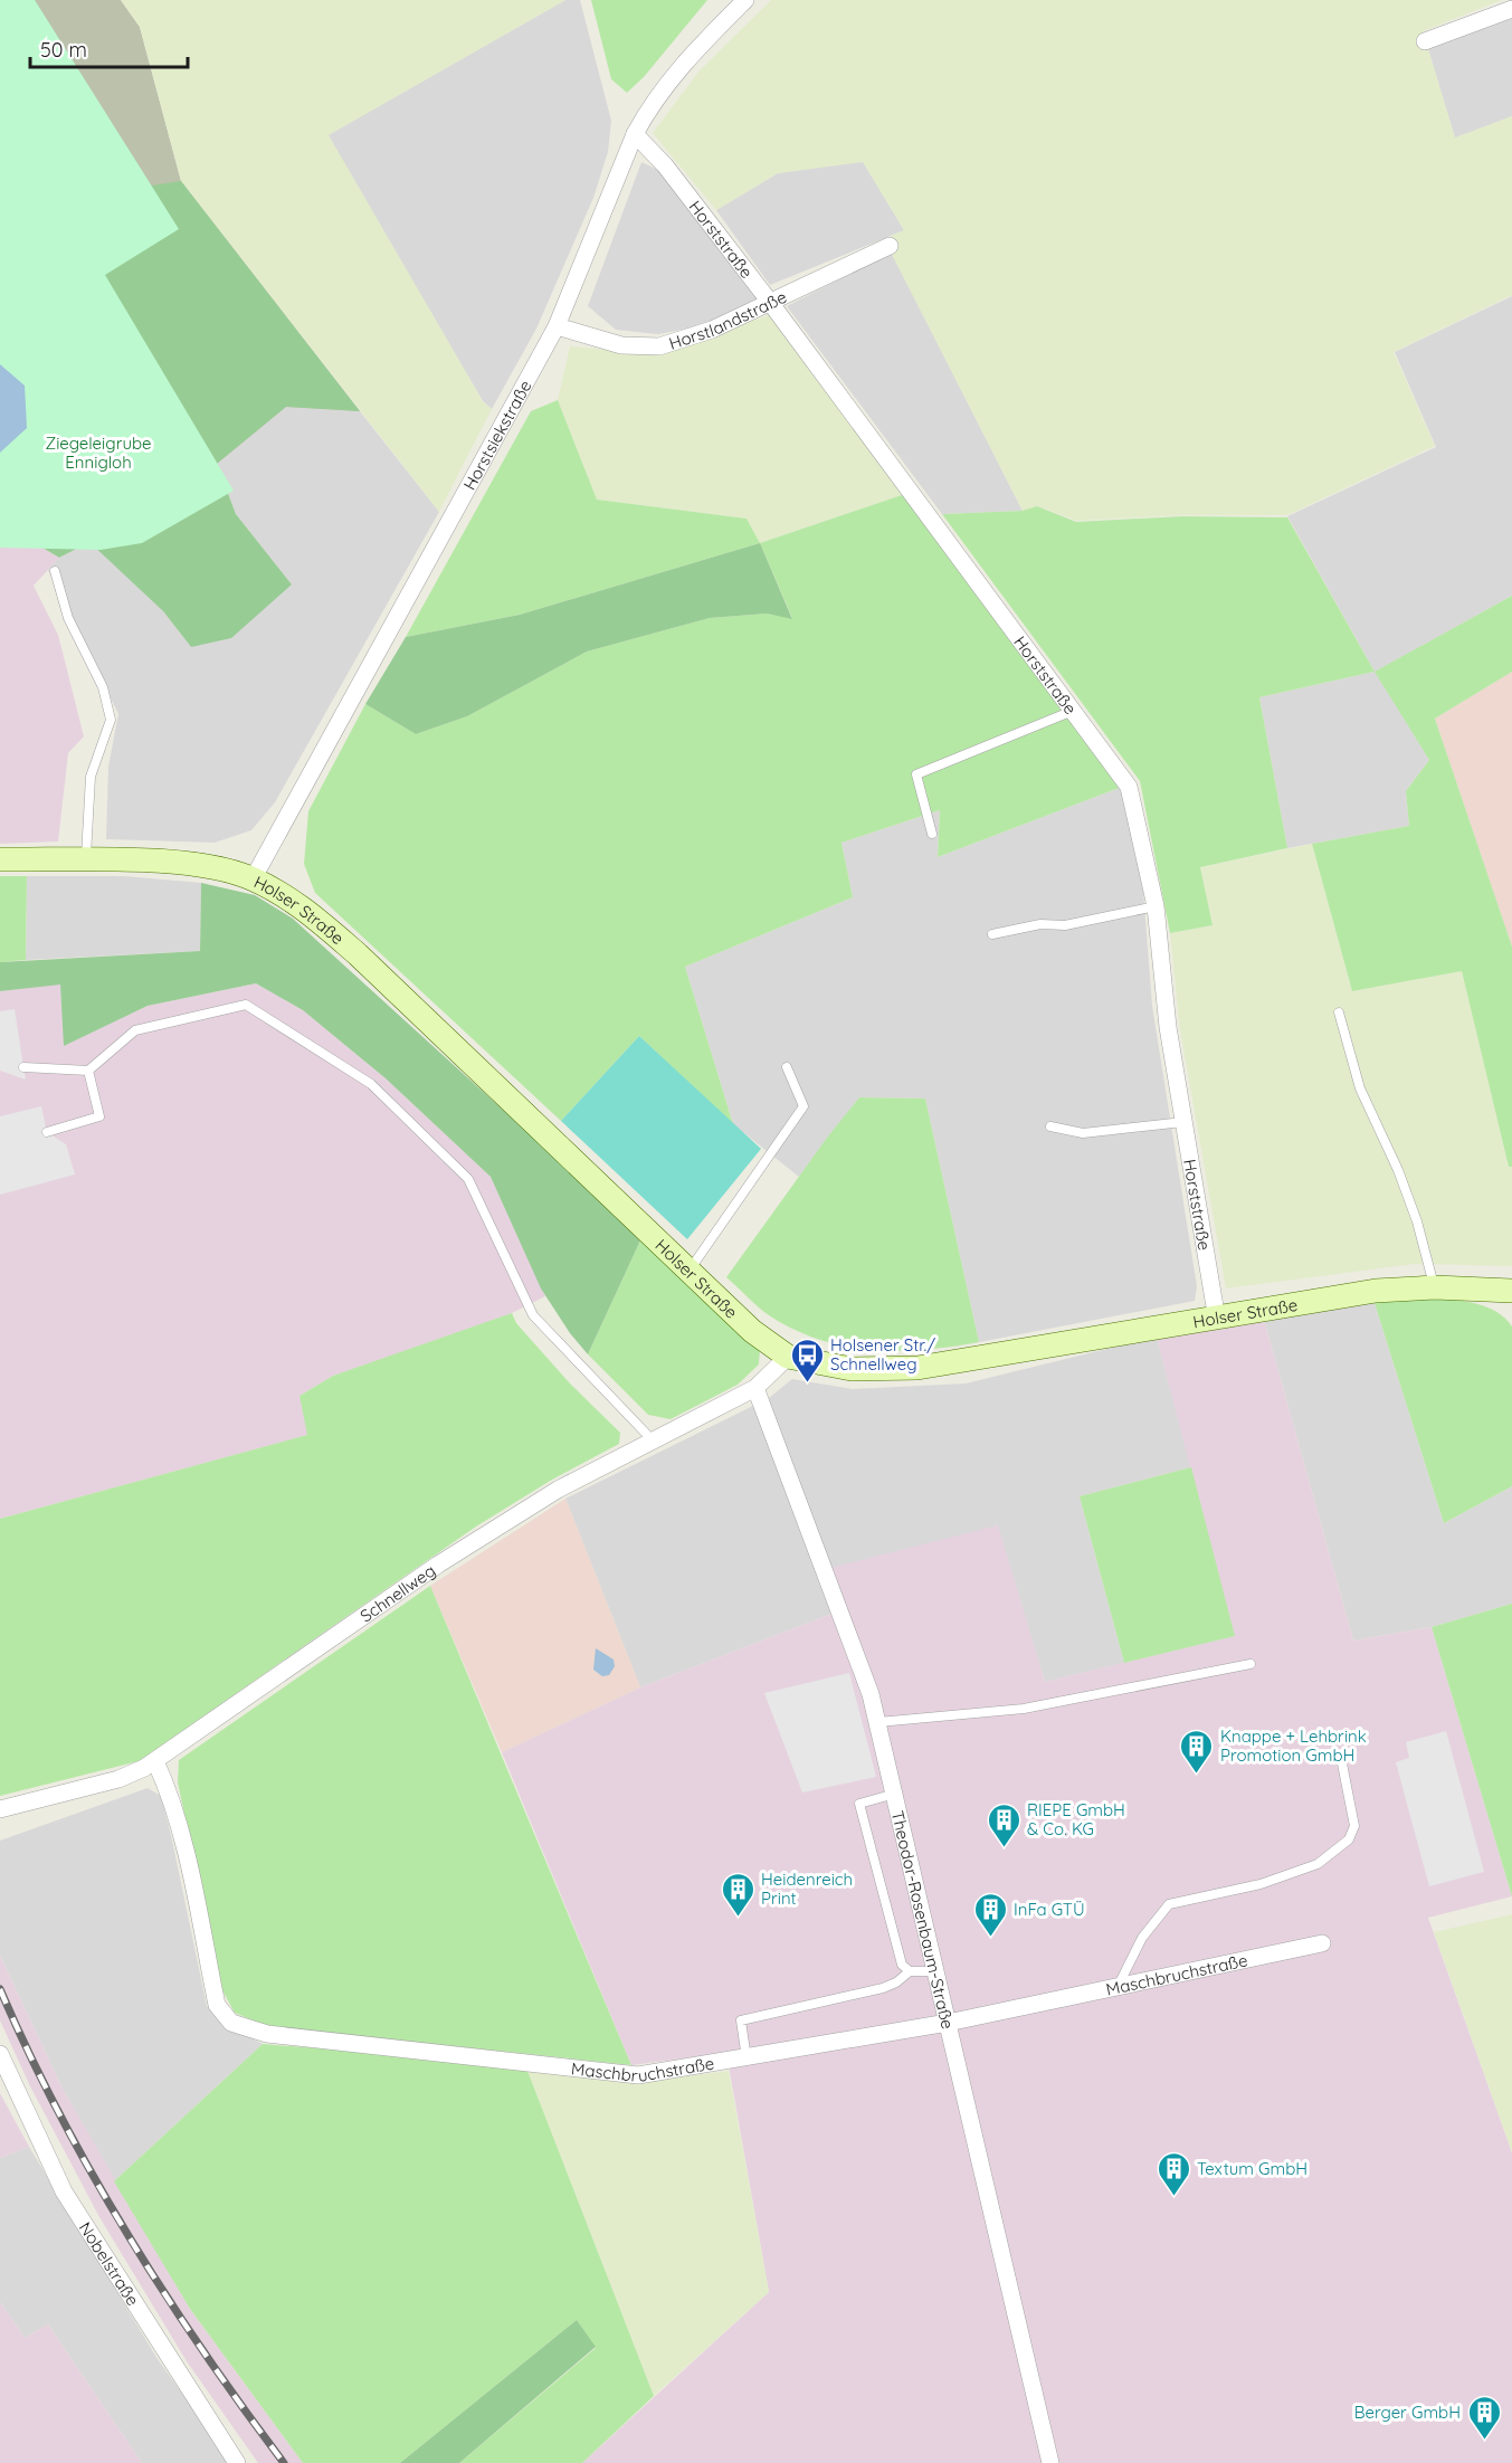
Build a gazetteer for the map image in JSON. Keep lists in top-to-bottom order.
{
  "streets": {
    "main road": ["Holser Straße"],
    "street": [
      "Horststraße",
      "Horstlandstraße",
      "Horstsiekstraße",
      "Schnellweg",
      "Theodor-Rosenbaum-Straße",
      "Maschbruchstraße",
      "Nobelstraße"
    ]
  },
  "crossings": [
    ["Horststraße", "Horstlandstraße"],
    ["Horststraße", "Horstsiekstraße"],
    ["Horststraße", "Holser Straße"],
    ["Horstlandstraße", "Horstsiekstraße"],
    ["Horstsiekstraße", "Holser Straße"],
    ["Holser Straße", "Schnellweg"],
    ["Schnellweg", "Theodor-Rosenbaum-Straße"],
    ["Schnellweg", "Maschbruchstraße"],
    ["Theodor-Rosenbaum-Straße", "Maschbruchstraße"]
  ],
  "parks": ["Ziegeleigrube Ennigloh"],
  "places": {
    "bus stop": ["Holsener Str./ Schnellweg"],
    "building": [
      "Knappe + Lehbrink Promotion GmbH",
      "RIEPE GmbH & Co. KG",
      "Heidenreich Print",
      "InFa GTÜ",
      "Textum GmbH",
      "Berger GmbH"
    ]
  },
  "scale_bar": "50 m"
}
